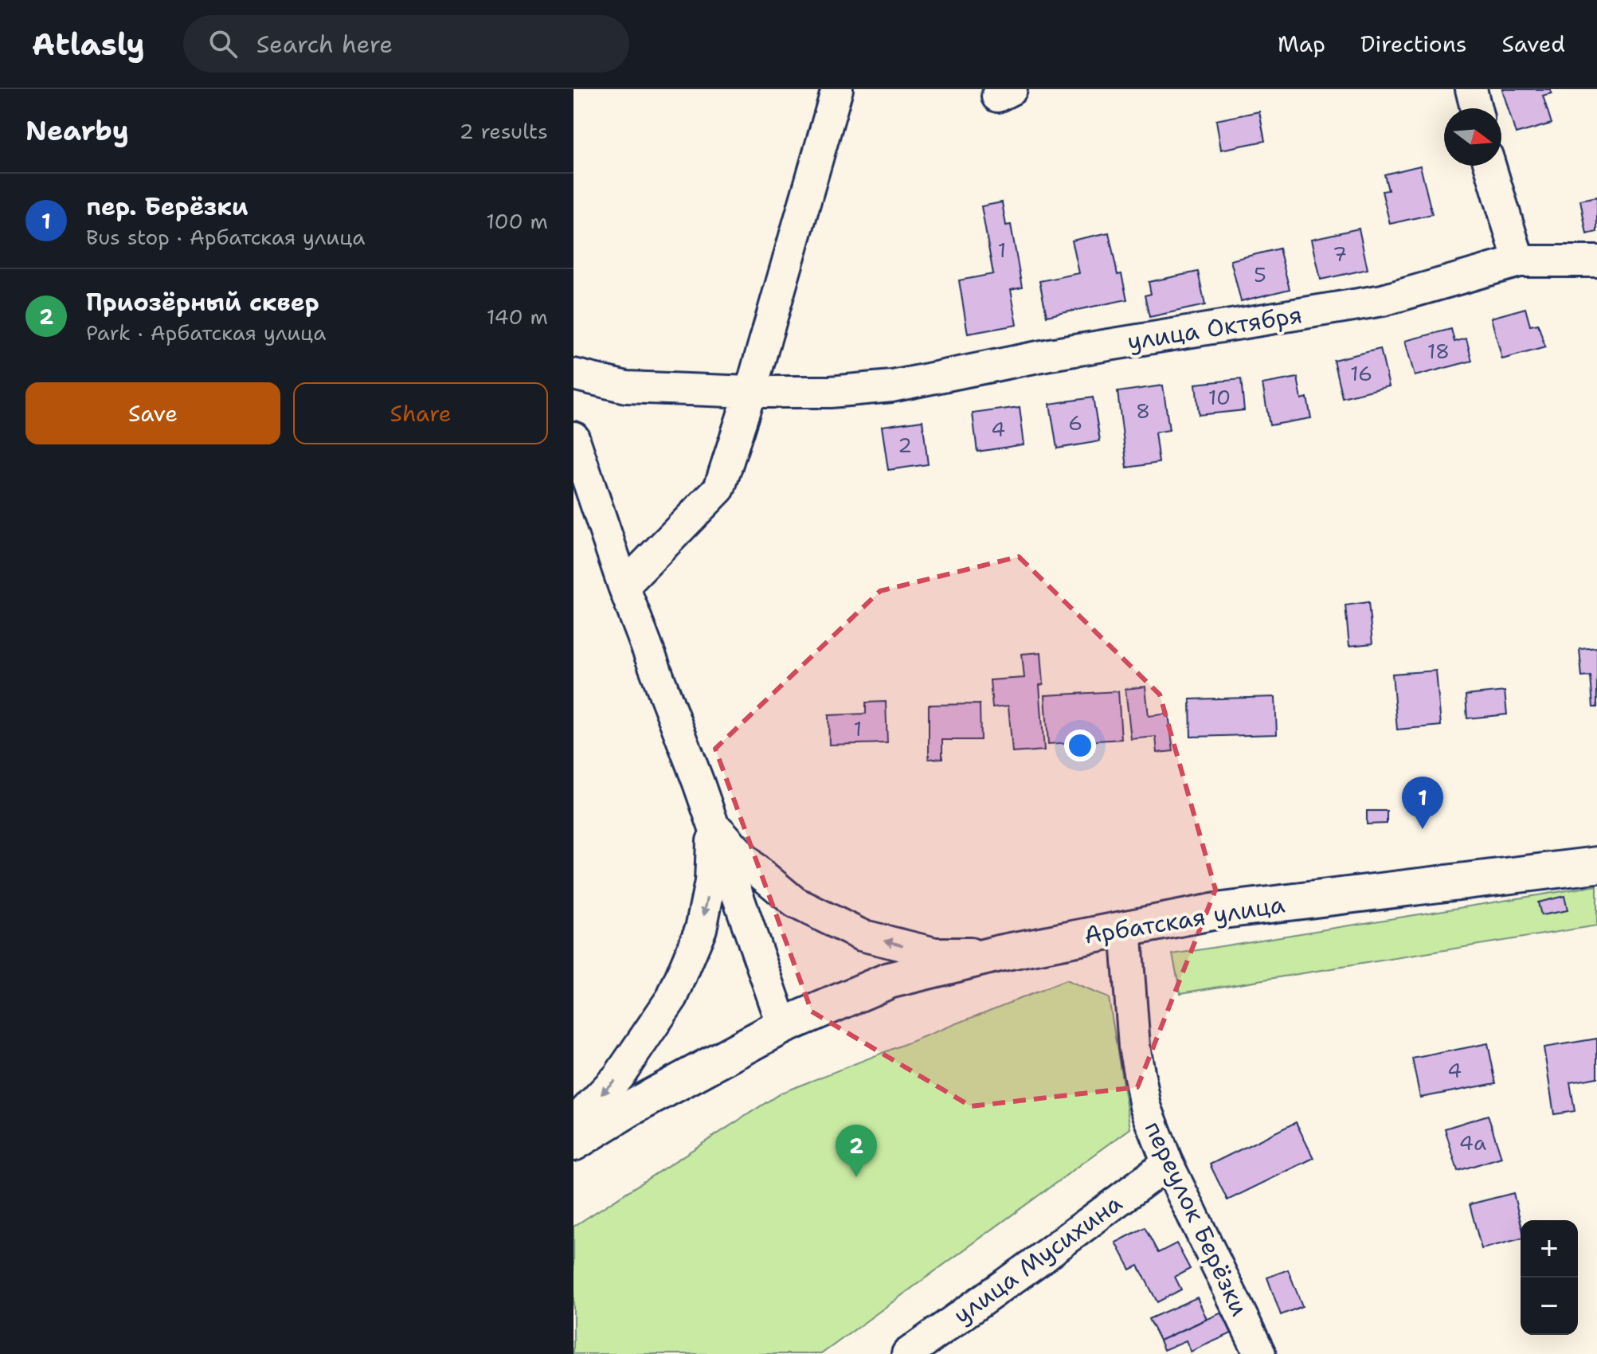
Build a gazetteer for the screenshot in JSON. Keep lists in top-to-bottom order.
{
  "streets": {
    "main road": ["Арбатская улица"],
    "street": ["улица Октября", "переулок Берёзки", "улица Мусихина"]
  },
  "crossings": [
    ["Арбатская улица", "переулок Берёзки"],
    ["переулок Берёзки", "улица Мусихина"]
  ],
  "house_numbers": [
    "1",
    "7",
    "5",
    "18",
    "16",
    "10",
    "8",
    "6",
    "4",
    "2",
    "1",
    "4",
    "4а"
  ],
  "north": "right",
  "page": {
    "header": "Atlasly",
    "search": "Search here",
    "nav": ["Map", "Directions", "Saved"],
    "heading": ["Nearby", "2 results"],
    "list": [
      {
        "mark": "1",
        "name": "пер. Берёзки",
        "note": "Bus stop · Арбатская улица",
        "value": "100 m"
      },
      {
        "mark": "2",
        "name": "Приозёрный сквер",
        "note": "Park · Арбатская улица",
        "value": "140 m"
      }
    ],
    "buttons": ["Save", "Share"],
    "pins": ["1", "2"],
    "map_buttons": ["+", "−"]
  }
}
